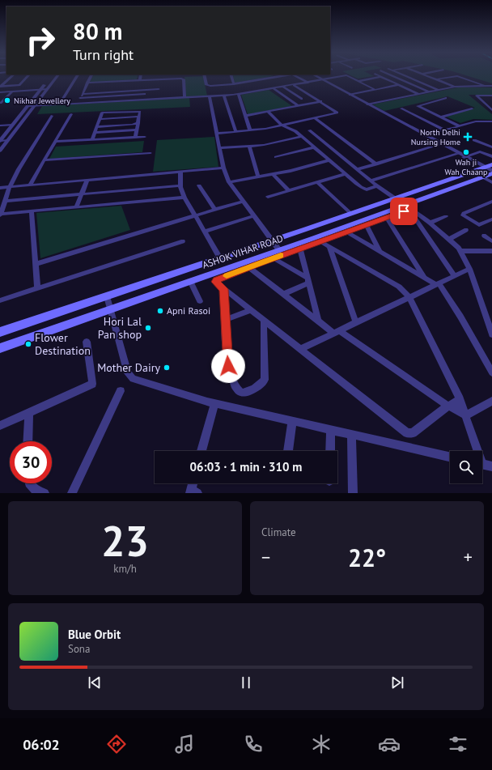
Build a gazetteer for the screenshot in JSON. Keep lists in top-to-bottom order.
{
  "streets": {
    "main road": ["ASHOK VIHAR ROAD"]
  },
  "places": {
    "other": [
      "Nikhar Jewellery",
      "Wah ji Wah Chaanp",
      "Apni Rasoi",
      "Hori Lal Pan shop",
      "Flower Destination",
      "Mother Dairy"
    ],
    "health": ["North Delhi Nursing Home"]
  },
  "page": {
    "turn": ["80 m", "Turn right"],
    "limit": "30",
    "trip": "06:03 · 1 min · 310 m",
    "tile": [
      ["23", "km/h"],
      "Climate"
    ],
    "heat": ["−", "22°", "+"],
    "song": ["Blue Orbit", "Sona"],
    "tabs": "06:02"
  }
}
